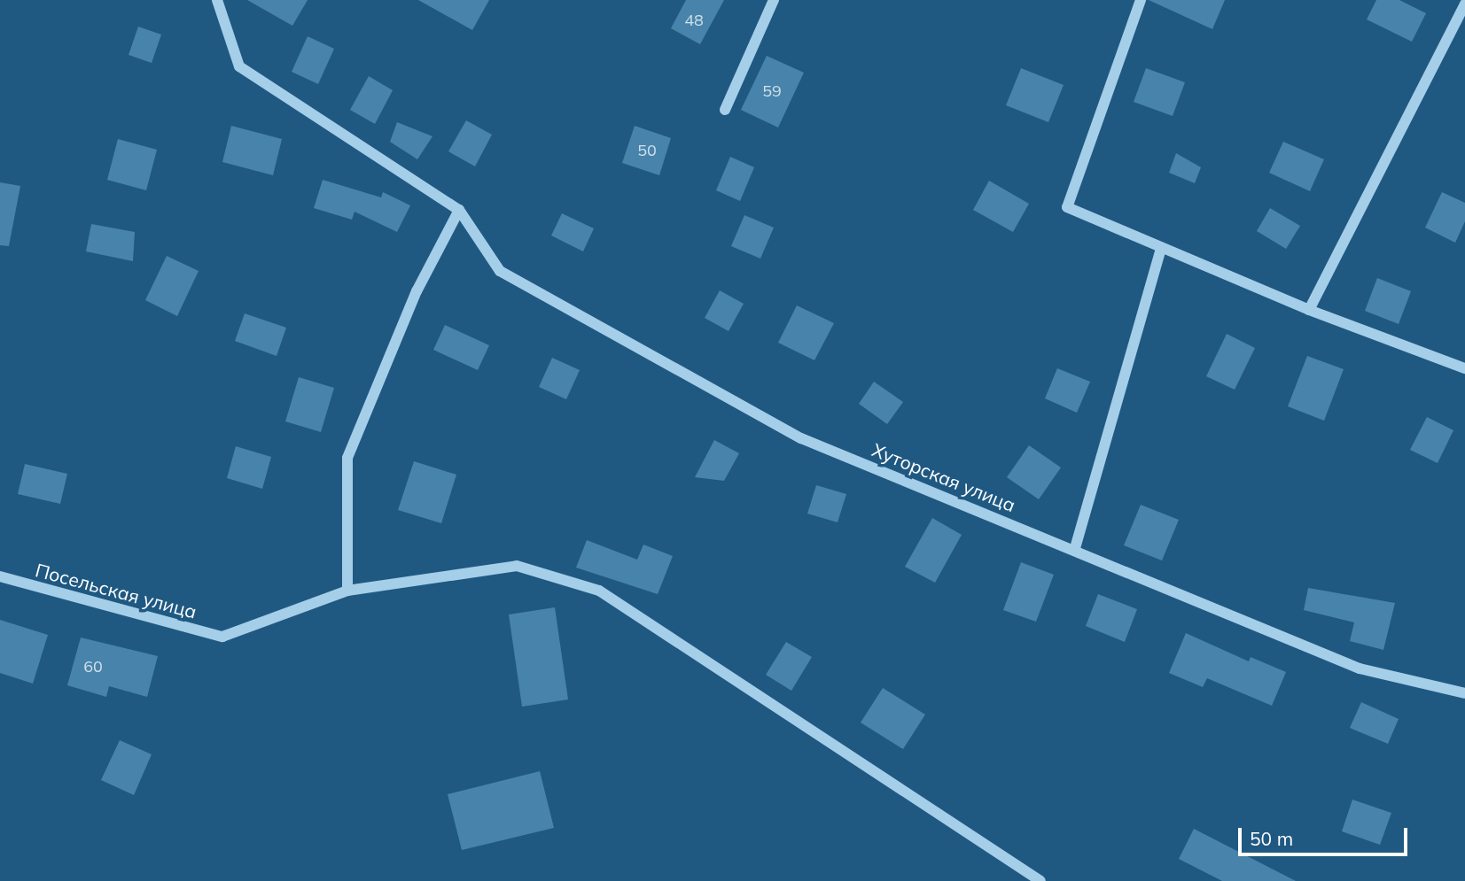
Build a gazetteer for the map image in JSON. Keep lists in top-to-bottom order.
{
  "streets": {
    "street": ["Хуторская улица", "Посельская улица"]
  },
  "house_numbers": [
    "48",
    "59",
    "50",
    "60"
  ],
  "scale_bar": "50 m"
}
